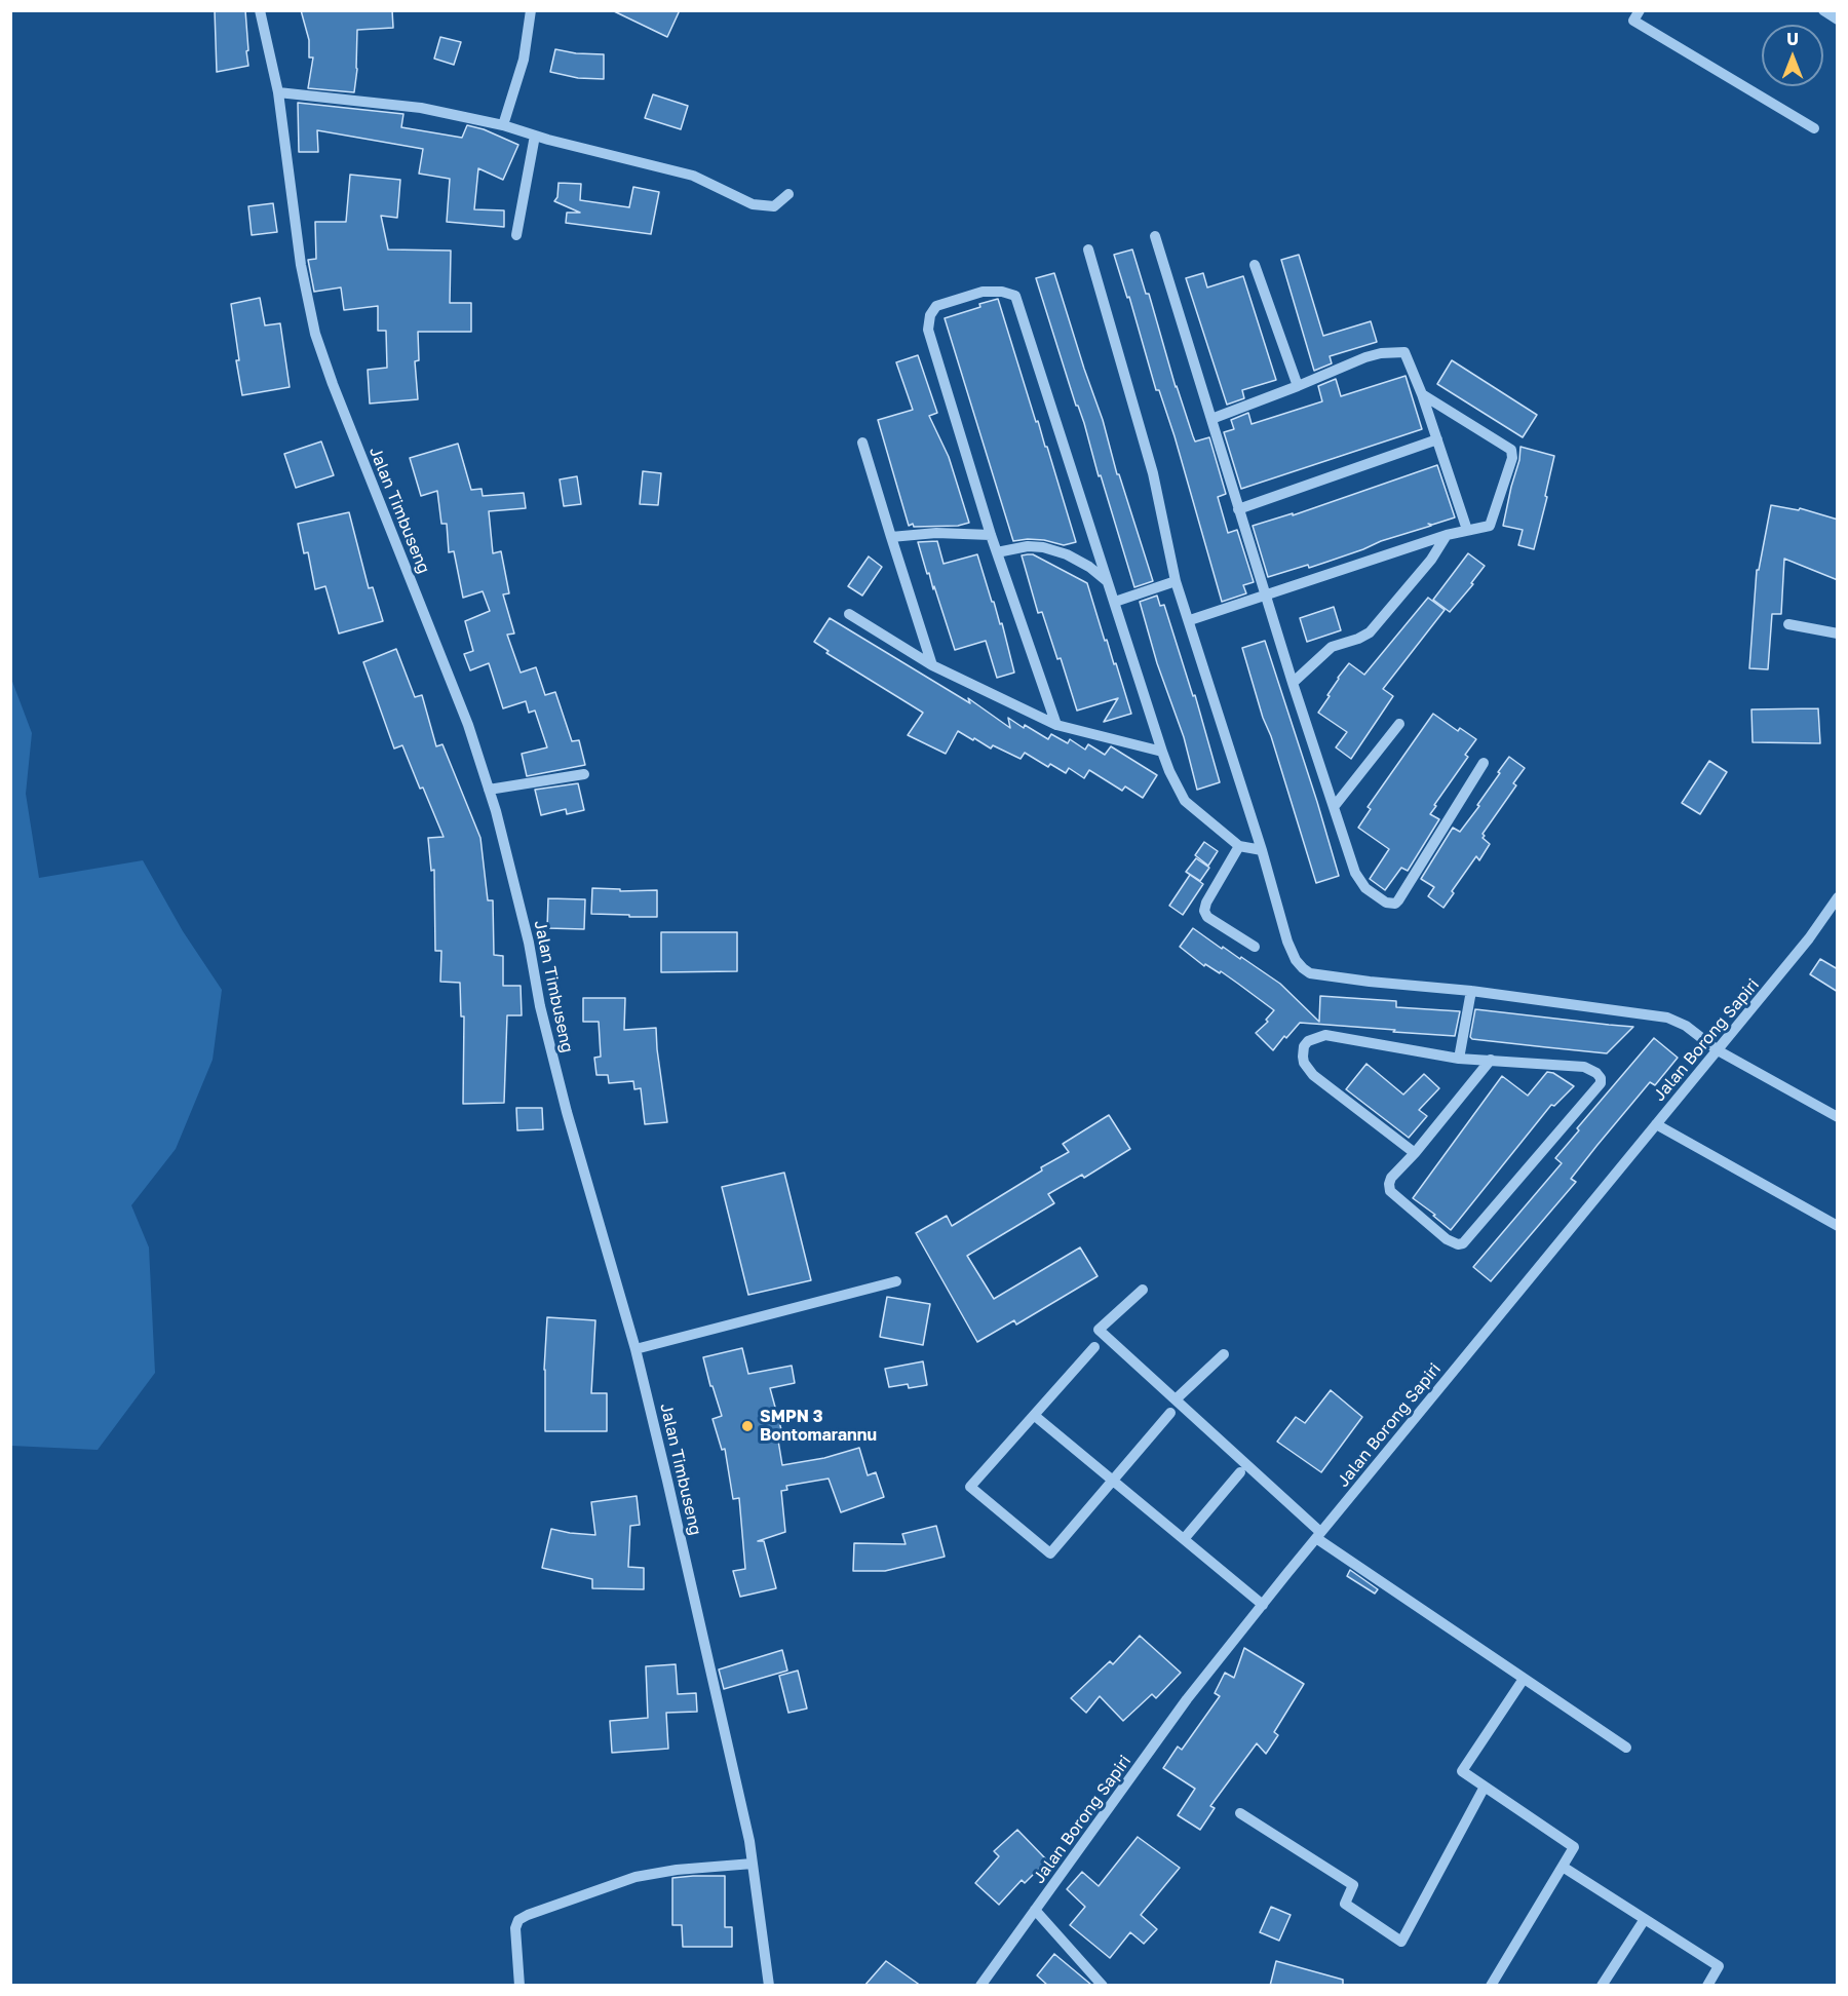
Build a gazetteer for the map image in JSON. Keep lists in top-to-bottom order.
{
  "streets": {
    "street": ["Jalan Timbuseng", "Jalan Borong Sapiri"]
  },
  "places": ["SMPN 3 Bontomarannu"],
  "north": "top"
}
